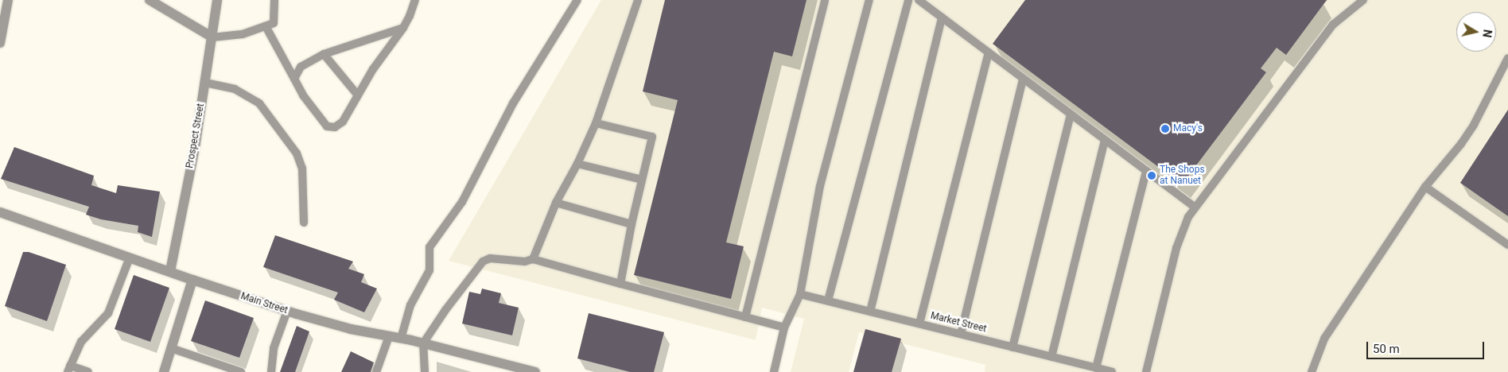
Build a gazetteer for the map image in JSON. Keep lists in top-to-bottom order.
{
  "streets": {
    "street": ["Prospect Street", "Main Street"],
    "lane": ["Market Street"]
  },
  "crossings": [
    ["Prospect Street", "Main Street"]
  ],
  "places": ["Macy's", "The Shops at Nanuet"],
  "scale_bar": "50 m",
  "north": "right"
}
